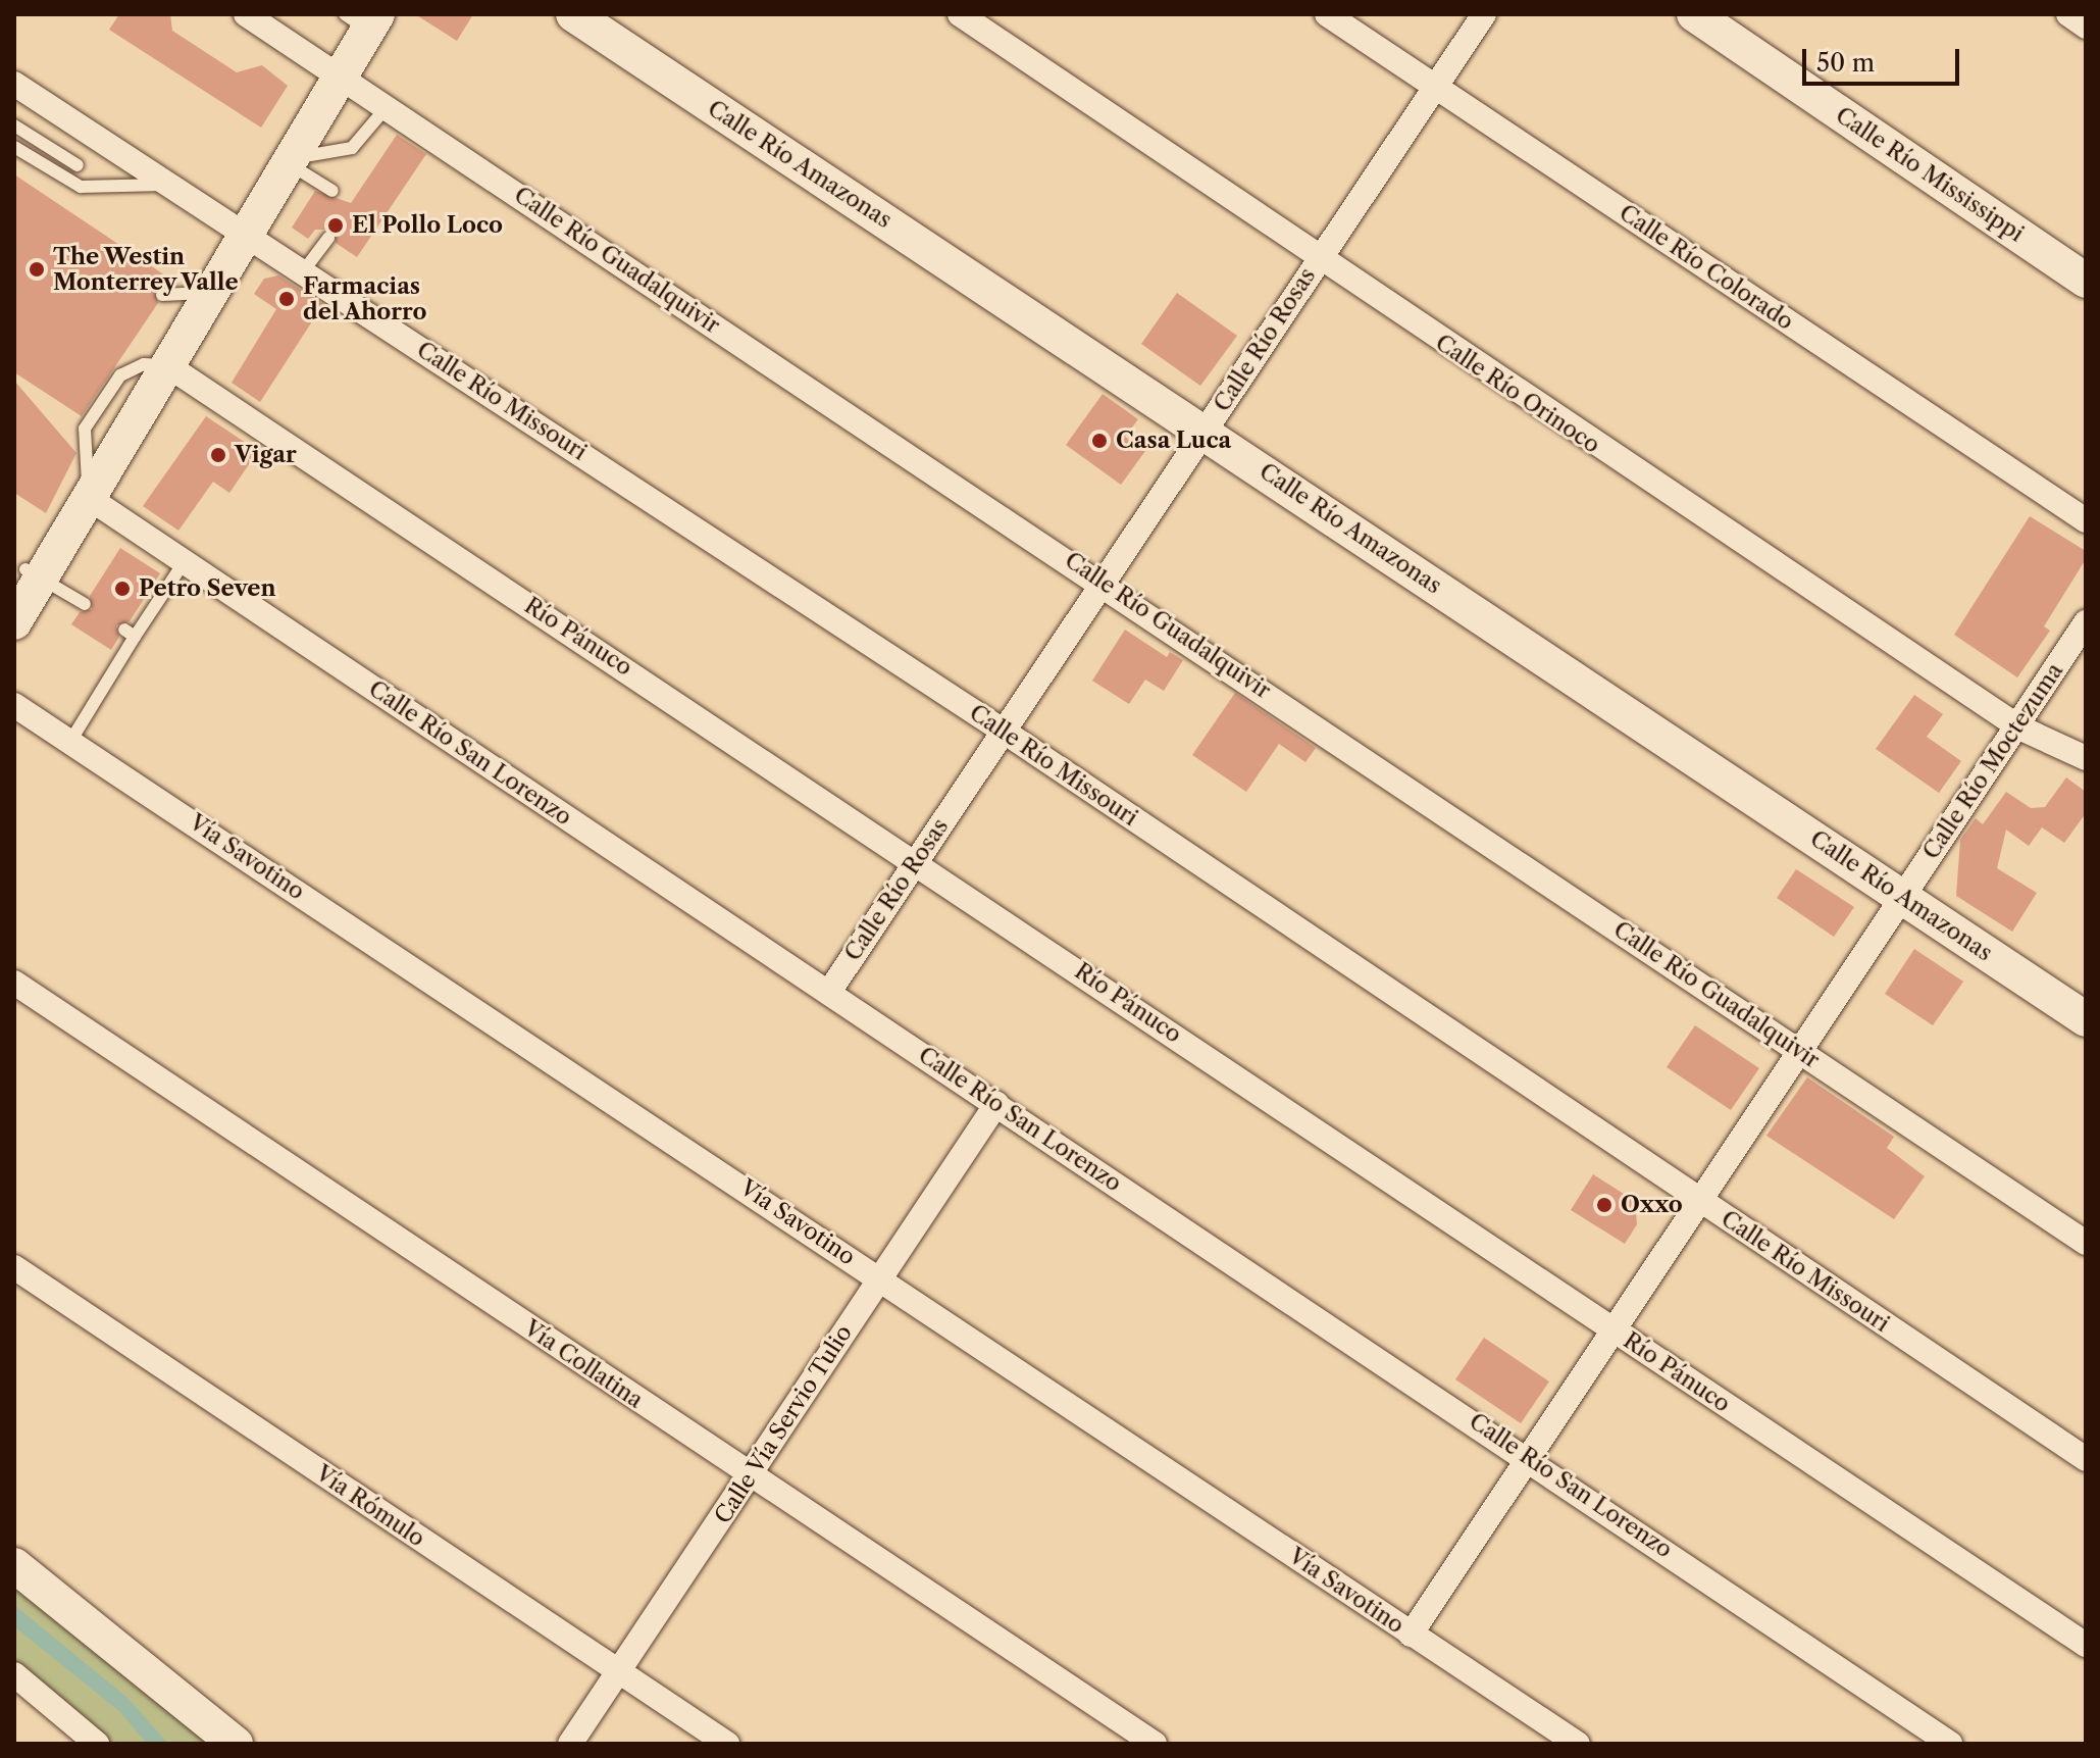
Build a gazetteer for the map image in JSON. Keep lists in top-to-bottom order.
{
  "streets": {
    "street": [
      "Calle Río Amazonas",
      "Calle Río Mississippi",
      "Calle Río Guadalquivir",
      "Calle Río Colorado",
      "Calle Río Rosas",
      "Calle Río Orinoco",
      "Calle Río Missouri",
      "Río Pánuco",
      "Calle Río San Lorenzo",
      "Calle Río Moctezuma",
      "Vía Savotino",
      "Vía Collatina",
      "Calle Vía Servio Tulio",
      "Vía Rómulo"
    ]
  },
  "crossings": [
    ["Calle Río Amazonas", "Calle Río Rosas"],
    ["Calle Río Amazonas", "Calle Río Moctezuma"],
    ["Calle Río Guadalquivir", "Calle Río Rosas"],
    ["Calle Río Guadalquivir", "Calle Río Moctezuma"],
    ["Calle Río Colorado", "Calle Río Rosas"],
    ["Calle Río Rosas", "Calle Río Orinoco"],
    ["Calle Río Rosas", "Calle Río Missouri"],
    ["Calle Río Rosas", "Río Pánuco"],
    ["Calle Río Rosas", "Calle Río San Lorenzo"],
    ["Calle Río Orinoco", "Calle Río Moctezuma"],
    ["Calle Río Missouri", "Calle Río Moctezuma"],
    ["Río Pánuco", "Calle Río Moctezuma"],
    ["Calle Río San Lorenzo", "Calle Río Moctezuma"],
    ["Calle Río San Lorenzo", "Calle Vía Servio Tulio"],
    ["Calle Río Moctezuma", "Vía Savotino"],
    ["Vía Savotino", "Calle Vía Servio Tulio"],
    ["Vía Collatina", "Calle Vía Servio Tulio"],
    ["Calle Vía Servio Tulio", "Vía Rómulo"]
  ],
  "places": [
    "El Pollo Loco",
    "The Westin Monterrey Valle",
    "Farmacias del Ahorro",
    "Casa Luca",
    "Vigar",
    "Petro Seven",
    "Oxxo"
  ],
  "scale_bar": "50 m"
}
